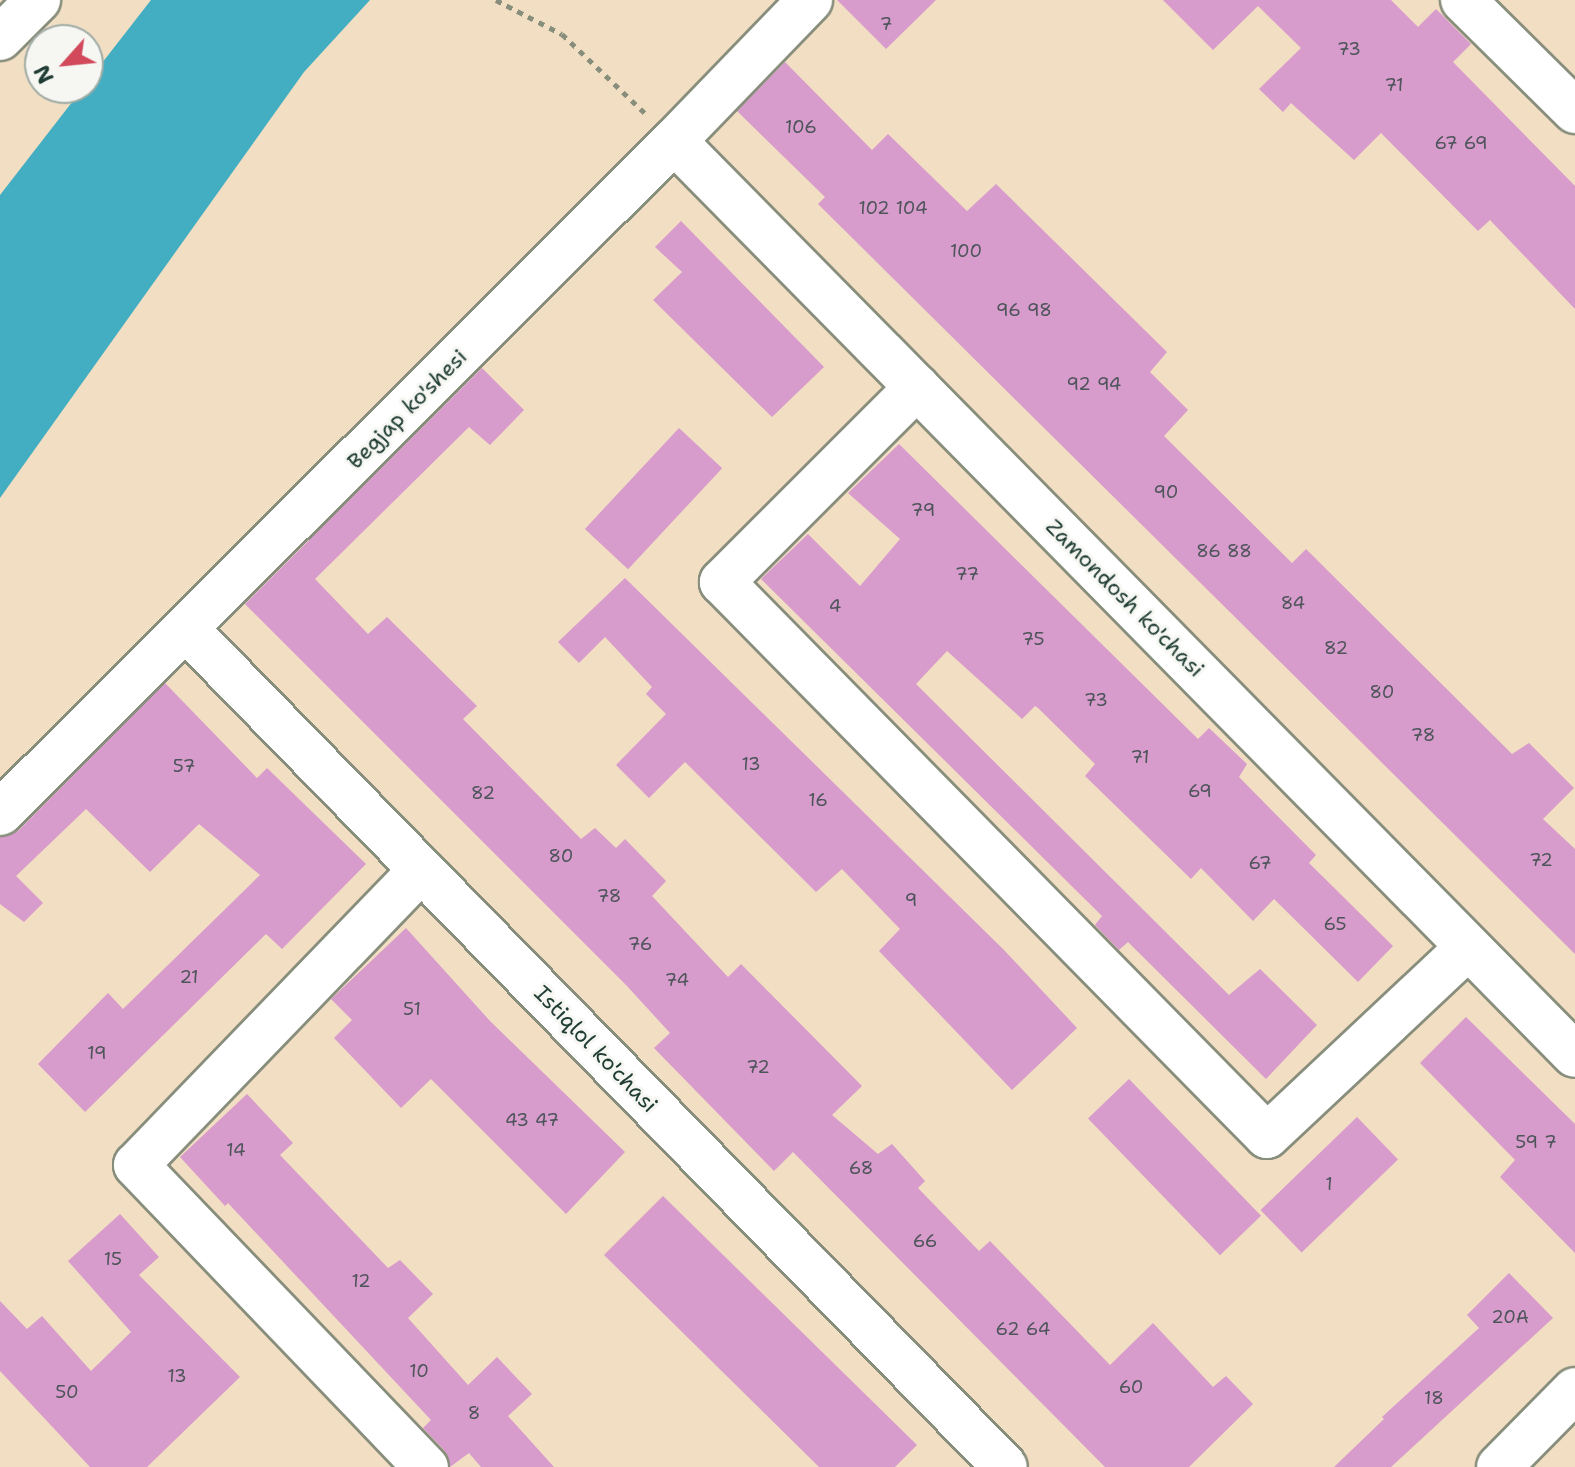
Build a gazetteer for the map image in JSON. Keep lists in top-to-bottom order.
{
  "streets": {
    "street": ["Begjap ko'shesi", "Zamondosh ko'chasi", "Istiqlol ko'chasi"]
  },
  "crossings": [
    ["Begjap ko'shesi", "Zamondosh ko'chasi"],
    ["Begjap ko'shesi", "Istiqlol ko'chasi"]
  ],
  "house_numbers": [
    "7",
    "73",
    "71",
    "106",
    "67 69",
    "102 104",
    "100",
    "96 98",
    "92 94",
    "90",
    "79",
    "86 88",
    "77",
    "84",
    "4",
    "75",
    "82",
    "80",
    "73",
    "78",
    "71",
    "13",
    "57",
    "69",
    "82",
    "16",
    "80",
    "72",
    "67",
    "78",
    "9",
    "65",
    "76",
    "21",
    "74",
    "51",
    "19",
    "72",
    "43 47",
    "59 7",
    "14",
    "68",
    "1",
    "66",
    "15",
    "12",
    "20A",
    "62 64",
    "10",
    "13",
    "60",
    "50",
    "18",
    "8"
  ],
  "north": "bottom left"
}
